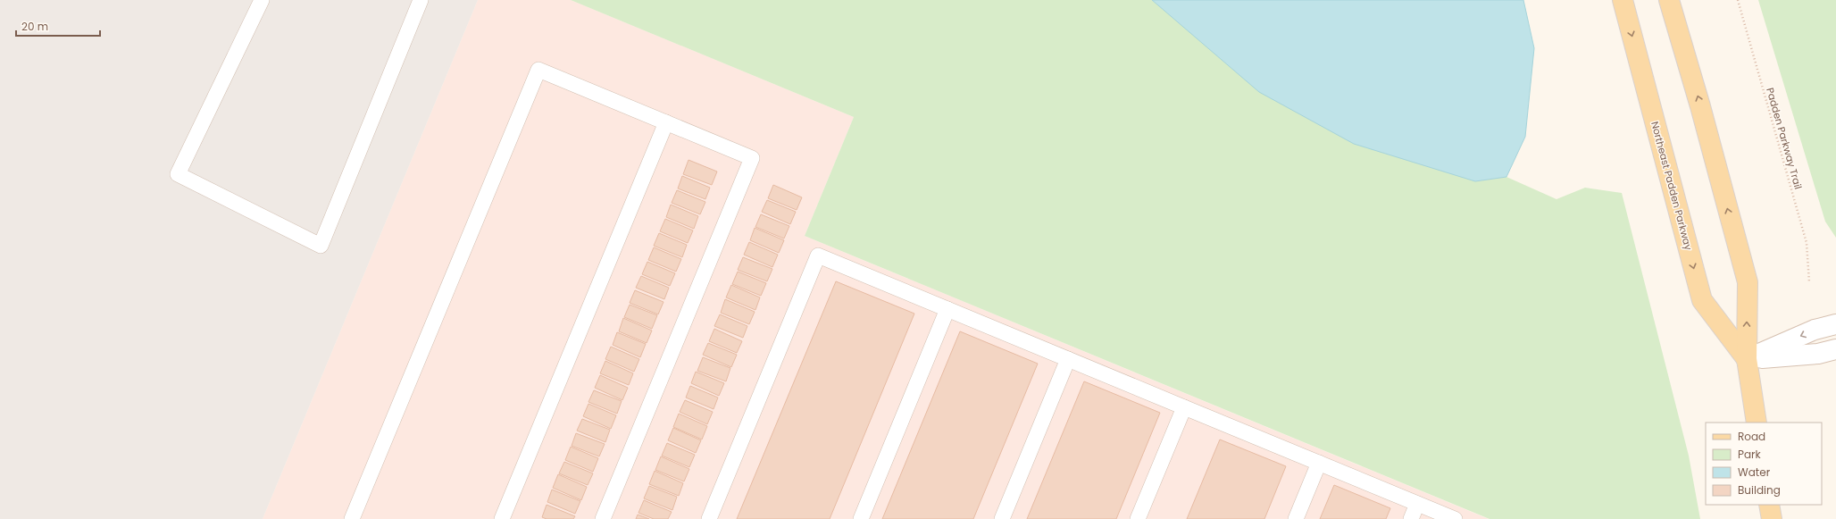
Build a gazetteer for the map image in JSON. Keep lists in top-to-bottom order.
{
  "streets": {
    "main road": ["Northeast Padden Parkway"],
    "path": ["Padden Parkway Trail"]
  },
  "legend": [
    "Road",
    "Park",
    "Water",
    "Building"
  ],
  "scale_bar": "20 m"
}
